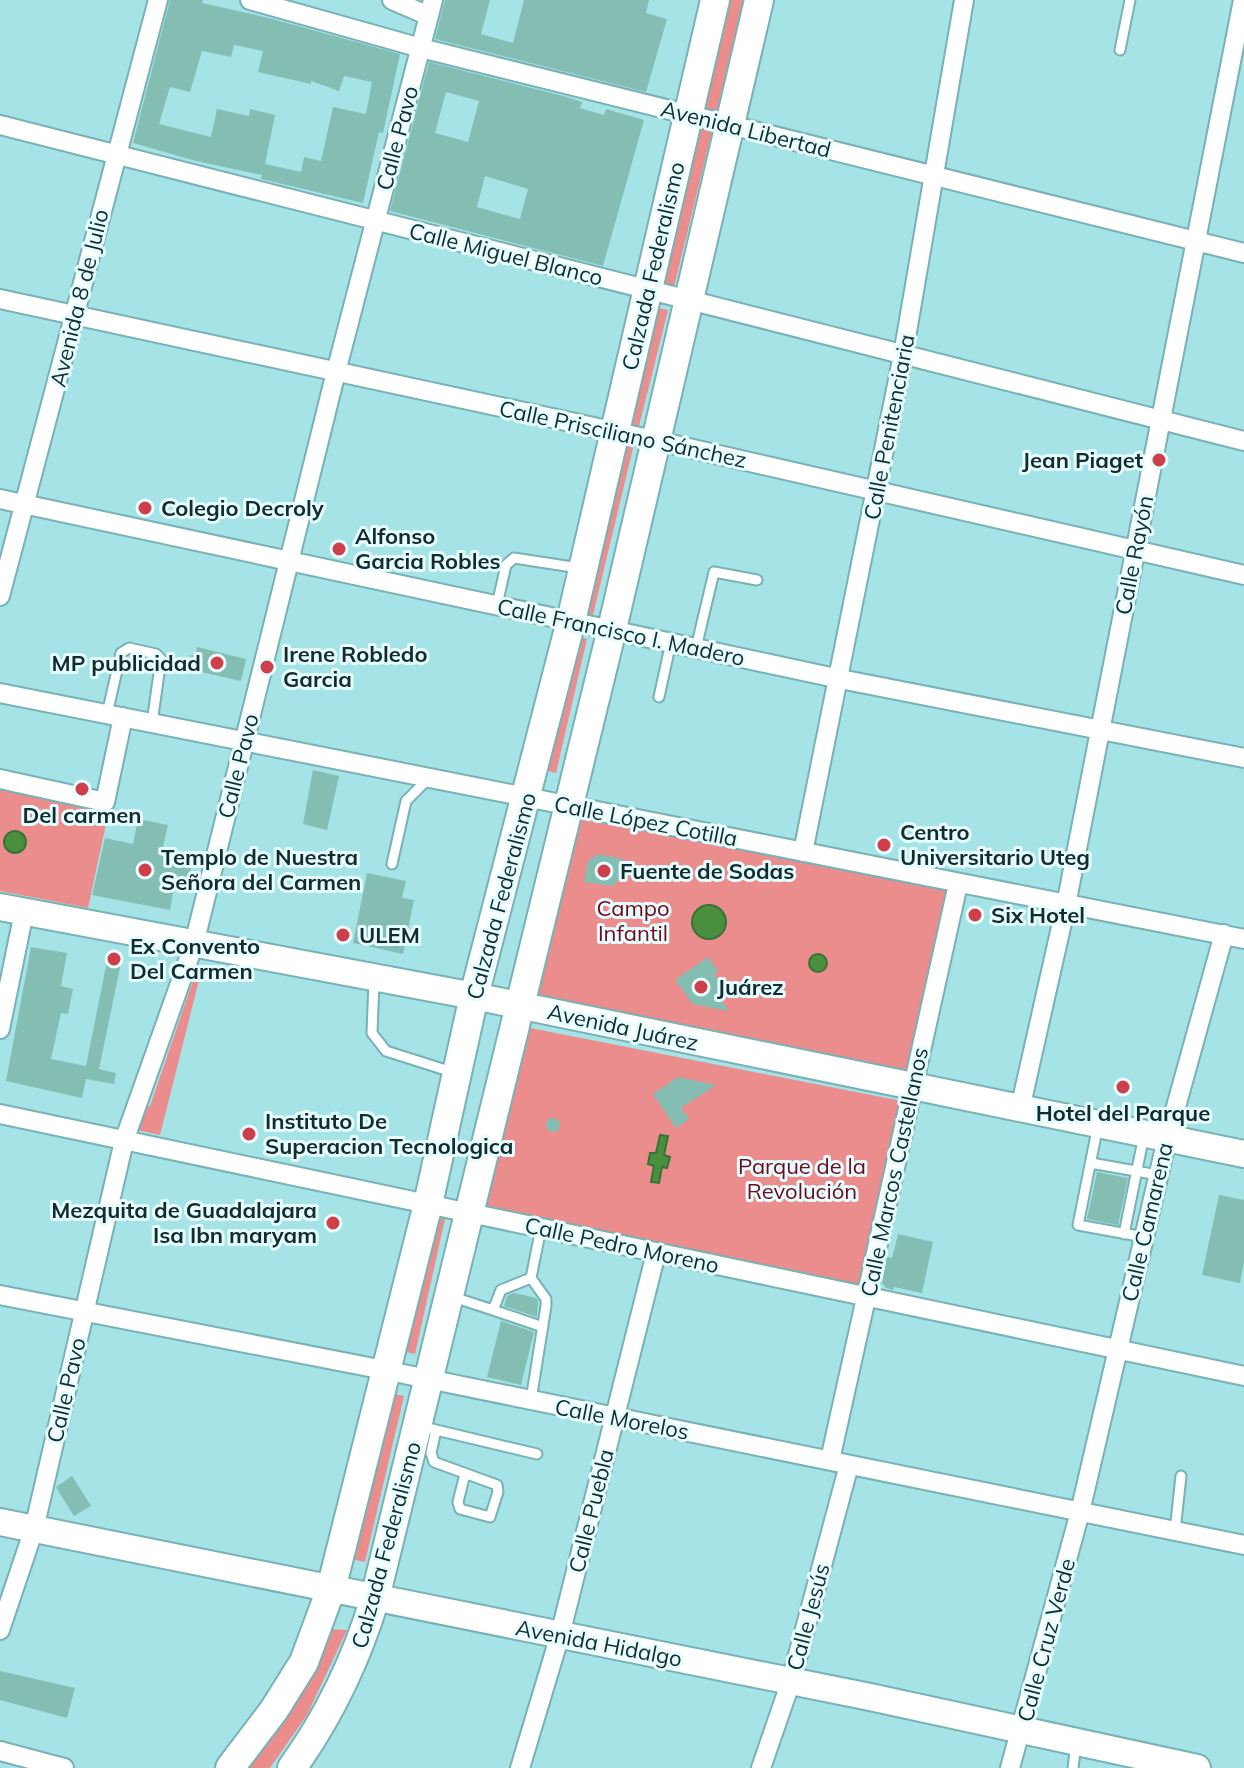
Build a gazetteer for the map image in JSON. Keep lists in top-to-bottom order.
{
  "streets": {
    "main road": ["Calzada Federalismo", "Avenida Juárez", "Avenida Hidalgo"],
    "street": [
      "Avenida Libertad",
      "Calle Pavo",
      "Calle Miguel Blanco",
      "Avenida 8 de Julio",
      "Calle Penitenciaria",
      "Calle Prisciliano Sánchez",
      "Calle Rayón",
      "Calle Francisco I. Madero",
      "Calle López Cotilla",
      "Calle Marcos Castellanos",
      "Calle Camarena",
      "Calle Pedro Moreno",
      "Calle Morelos",
      "Calle Puebla",
      "Calle Jesús",
      "Calle Cruz Verde"
    ]
  },
  "crossings": [
    ["Avenida Libertad", "Calle Pavo"],
    ["Avenida Libertad", "Calzada Federalismo"],
    ["Avenida Libertad", "Calle Penitenciaria"],
    ["Avenida Libertad", "Calle Rayón"],
    ["Calle Pavo", "Calle Miguel Blanco"],
    ["Calle Pavo", "Calle Prisciliano Sánchez"],
    ["Calle Pavo", "Calle Francisco I. Madero"],
    ["Calle Pavo", "Calle López Cotilla"],
    ["Calle Pavo", "Avenida Juárez"],
    ["Calle Pavo", "Calle Pedro Moreno"],
    ["Calle Pavo", "Calle Morelos"],
    ["Calle Pavo", "Avenida Hidalgo"],
    ["Calle Miguel Blanco", "Calzada Federalismo"],
    ["Calle Miguel Blanco", "Avenida 8 de Julio"],
    ["Calle Miguel Blanco", "Calle Penitenciaria"],
    ["Calle Miguel Blanco", "Calle Rayón"],
    ["Calzada Federalismo", "Calle Prisciliano Sánchez"],
    ["Calzada Federalismo", "Calle Francisco I. Madero"],
    ["Calzada Federalismo", "Calle López Cotilla"],
    ["Calzada Federalismo", "Avenida Juárez"],
    ["Calzada Federalismo", "Calle Pedro Moreno"],
    ["Calzada Federalismo", "Calle Morelos"],
    ["Calzada Federalismo", "Avenida Hidalgo"],
    ["Avenida 8 de Julio", "Calle Prisciliano Sánchez"],
    ["Avenida 8 de Julio", "Calle Francisco I. Madero"],
    ["Calle Penitenciaria", "Calle Prisciliano Sánchez"],
    ["Calle Penitenciaria", "Calle Francisco I. Madero"],
    ["Calle Penitenciaria", "Calle López Cotilla"],
    ["Calle Prisciliano Sánchez", "Calle Rayón"],
    ["Calle Rayón", "Calle Francisco I. Madero"],
    ["Calle Rayón", "Calle López Cotilla"],
    ["Calle Rayón", "Avenida Juárez"],
    ["Calle López Cotilla", "Calle Marcos Castellanos"],
    ["Calle López Cotilla", "Calle Camarena"],
    ["Avenida Juárez", "Calle Marcos Castellanos"],
    ["Avenida Juárez", "Calle Camarena"],
    ["Calle Marcos Castellanos", "Calle Pedro Moreno"],
    ["Calle Marcos Castellanos", "Calle Morelos"],
    ["Calle Camarena", "Calle Pedro Moreno"],
    ["Calle Camarena", "Calle Morelos"],
    ["Calle Camarena", "Calle Cruz Verde"],
    ["Calle Pedro Moreno", "Calle Puebla"],
    ["Calle Morelos", "Calle Puebla"],
    ["Calle Morelos", "Calle Jesús"],
    ["Calle Morelos", "Calle Cruz Verde"],
    ["Calle Puebla", "Avenida Hidalgo"],
    ["Calle Jesús", "Avenida Hidalgo"],
    ["Calle Cruz Verde", "Avenida Hidalgo"]
  ],
  "parks": ["Campo Infantil", "Parque de la Revolución"],
  "places": [
    "Jean Piaget",
    "Colegio Decroly",
    "Alfonso Garcia Robles",
    "MP publicidad",
    "Irene Robledo Garcia",
    "Del carmen",
    "Centro Universitario Uteg",
    "Templo de Nuestra Señora del Carmen",
    "Fuente de Sodas",
    "Six Hotel",
    "ULEM",
    "Ex Convento Del Carmen",
    "Juárez",
    "Hotel del Parque",
    "Instituto De Superacion Tecnologica",
    "Mezquita de Guadalajara Isa Ibn maryam"
  ]
}
